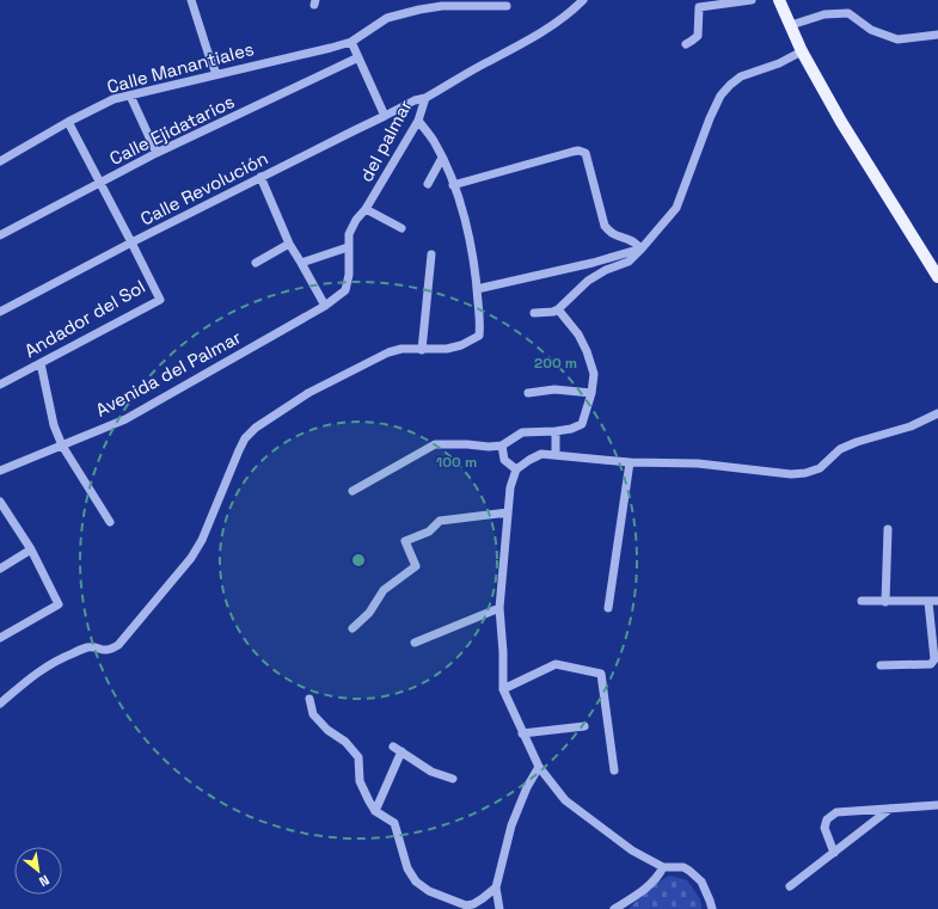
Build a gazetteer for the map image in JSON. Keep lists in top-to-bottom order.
{
  "streets": {
    "street": [
      "Calle Manantiales",
      "Calle Ejidatarios",
      "del palmar",
      "Calle Revolución",
      "Andador del Sol",
      "Avenida del Palmar"
    ]
  },
  "crossings": [
    ["del palmar", "Calle Revolución"],
    ["del palmar", "Avenida del Palmar"],
    ["Calle Revolución", "Andador del Sol"]
  ],
  "north": "bottom right",
  "rings": ["200 m", "100 m"]
}
